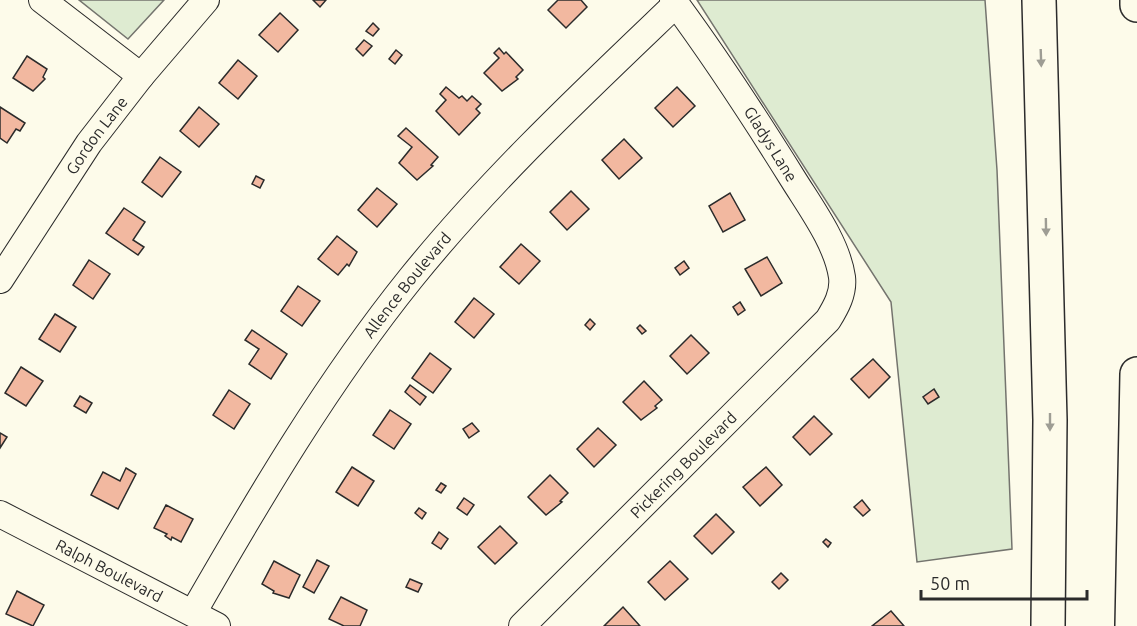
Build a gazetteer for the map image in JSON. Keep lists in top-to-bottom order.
{
  "streets": {
    "street": [
      "Gordon Lane",
      "Gladys Lane",
      "Allence Boulevard",
      "Pickering Boulevard",
      "Ralph Boulevard"
    ]
  },
  "crossings": [
    ["Gladys Lane", "Allence Boulevard"],
    ["Gladys Lane", "Pickering Boulevard"],
    ["Allence Boulevard", "Ralph Boulevard"]
  ],
  "scale_bar": "50 m"
}
